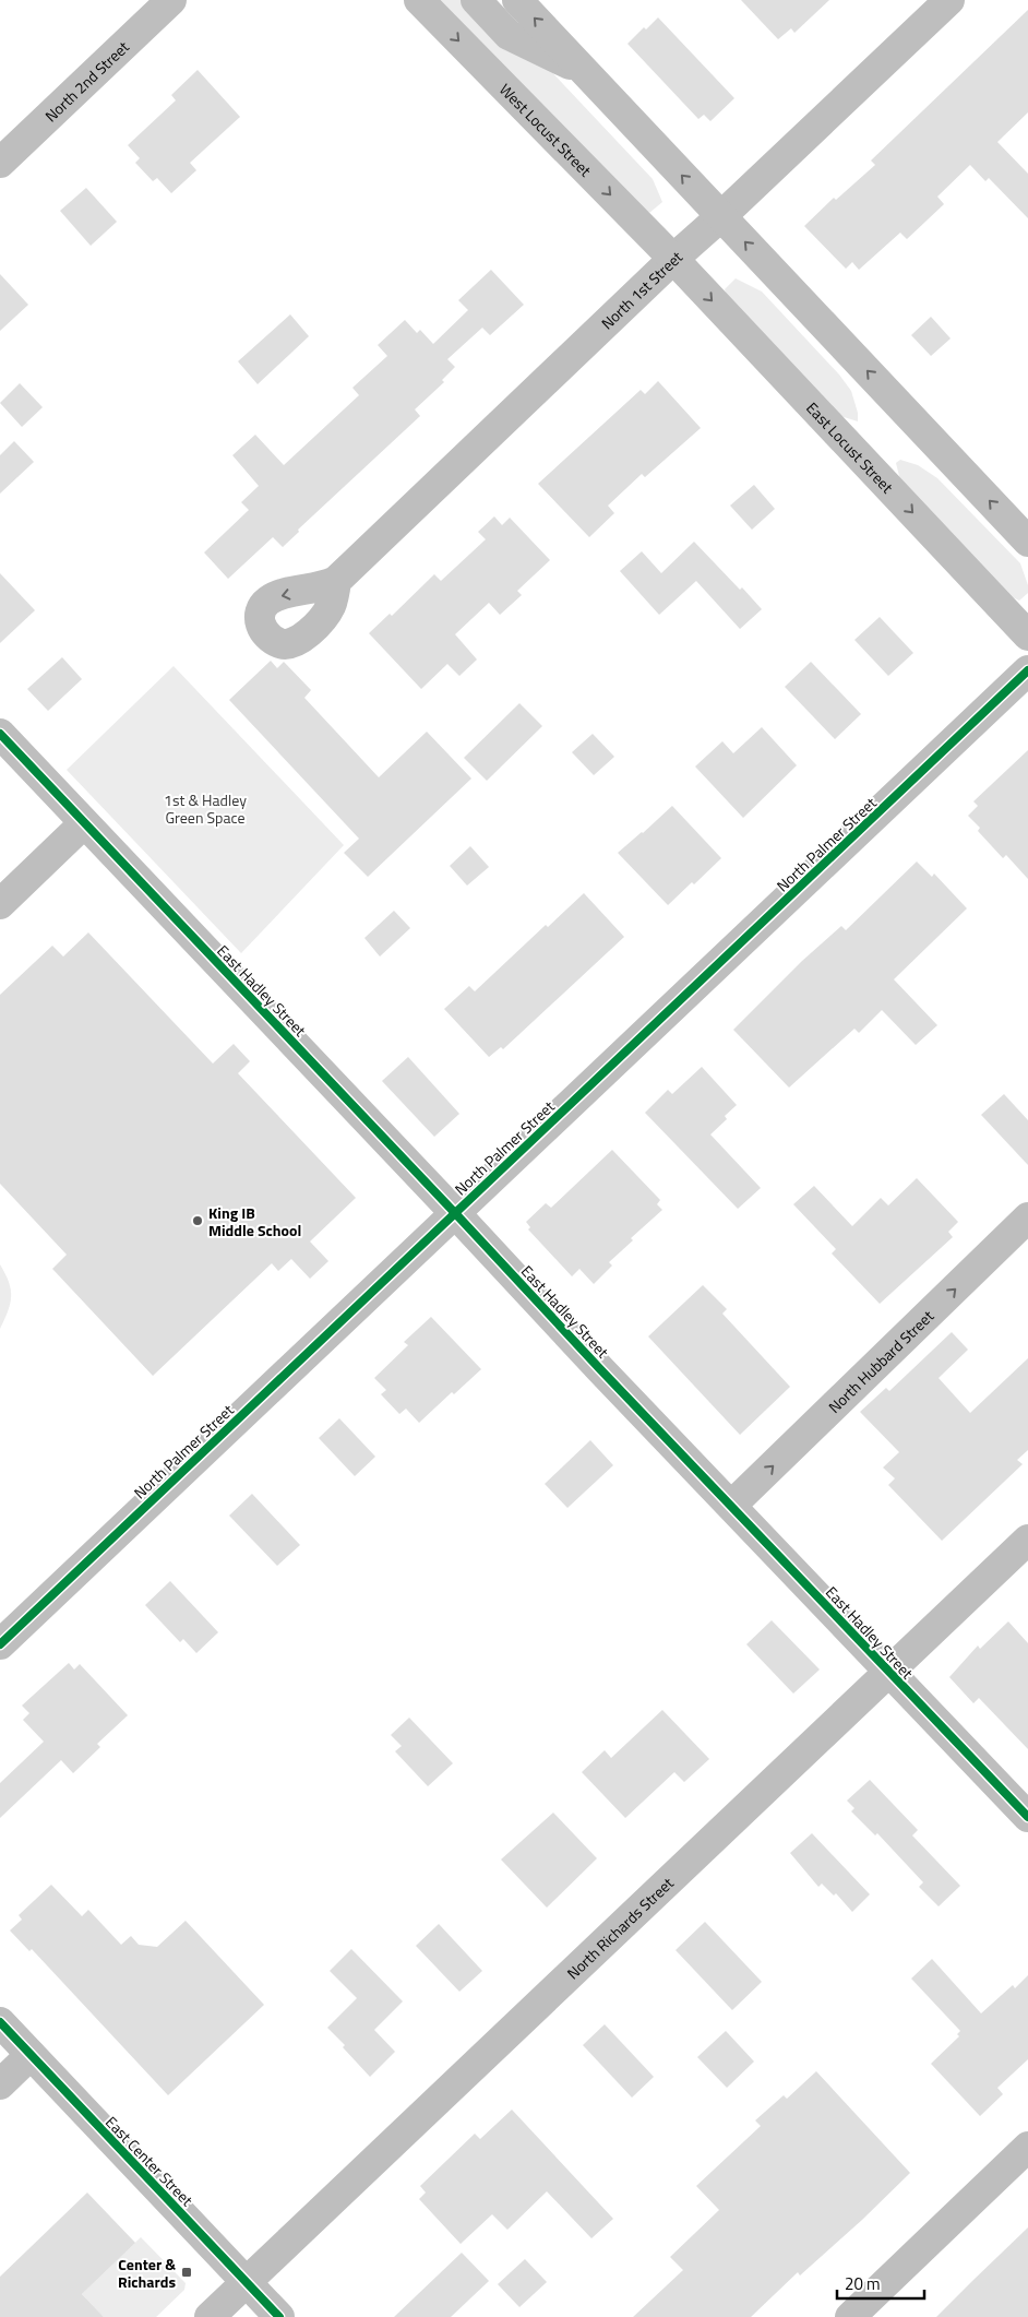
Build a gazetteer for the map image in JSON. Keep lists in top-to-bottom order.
{
  "streets": {
    "street": [
      "North 2nd Street",
      "West Locust Street",
      "North 1st Street",
      "East Locust Street",
      "North Palmer Street",
      "East Hadley Street",
      "North Hubbard Street",
      "North Richards Street",
      "East Center Street"
    ]
  },
  "crossings": [
    ["West Locust Street", "North 1st Street"],
    ["West Locust Street", "East Locust Street"],
    ["North 1st Street", "East Locust Street"],
    ["North Palmer Street", "East Hadley Street"],
    ["East Hadley Street", "North Hubbard Street"],
    ["East Hadley Street", "North Richards Street"],
    ["North Richards Street", "East Center Street"]
  ],
  "one_way": ["North Hubbard Street"],
  "parks": ["1st & Hadley Green Space"],
  "places": {
    "other": ["King IB Middle School"],
    "transit": ["Center & Richards"]
  },
  "scale_bar": "20 m"
}
